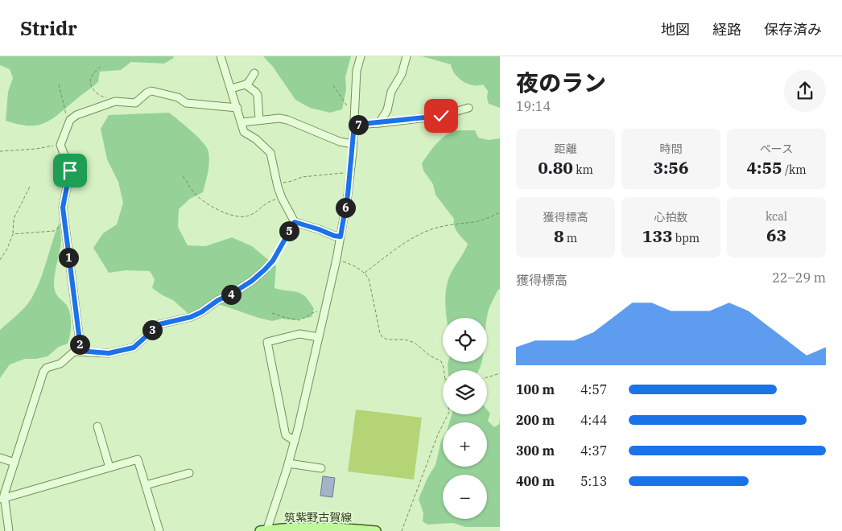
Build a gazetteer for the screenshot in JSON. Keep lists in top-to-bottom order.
{
  "streets": {
    "main road": ["筑紫野古賀線"]
  },
  "page": {
    "header": "Stridr",
    "nav": ["地図", "経路", "保存済み"],
    "heading": ["夜のラン", "19:14"],
    "pins": [
      "7",
      "6",
      "5",
      "1",
      "4",
      "3",
      "2"
    ],
    "stats": [
      ["距離", "0.80 km"],
      ["時間", "3:56"],
      ["ペース", "4:55 /km"],
      ["獲得標高", "8 m"],
      ["心拍数", "133 bpm"],
      ["kcal", "63"]
    ],
    "chart": ["獲得標高", "22–29 m"],
    "map_buttons": ["+", "−"],
    "list": [
      {
        "name": "100 m",
        "note": "4:57"
      },
      {
        "name": "200 m",
        "note": "4:44"
      },
      {
        "name": "300 m",
        "note": "4:37"
      },
      {
        "name": "400 m",
        "note": "5:13"
      }
    ]
  }
}
